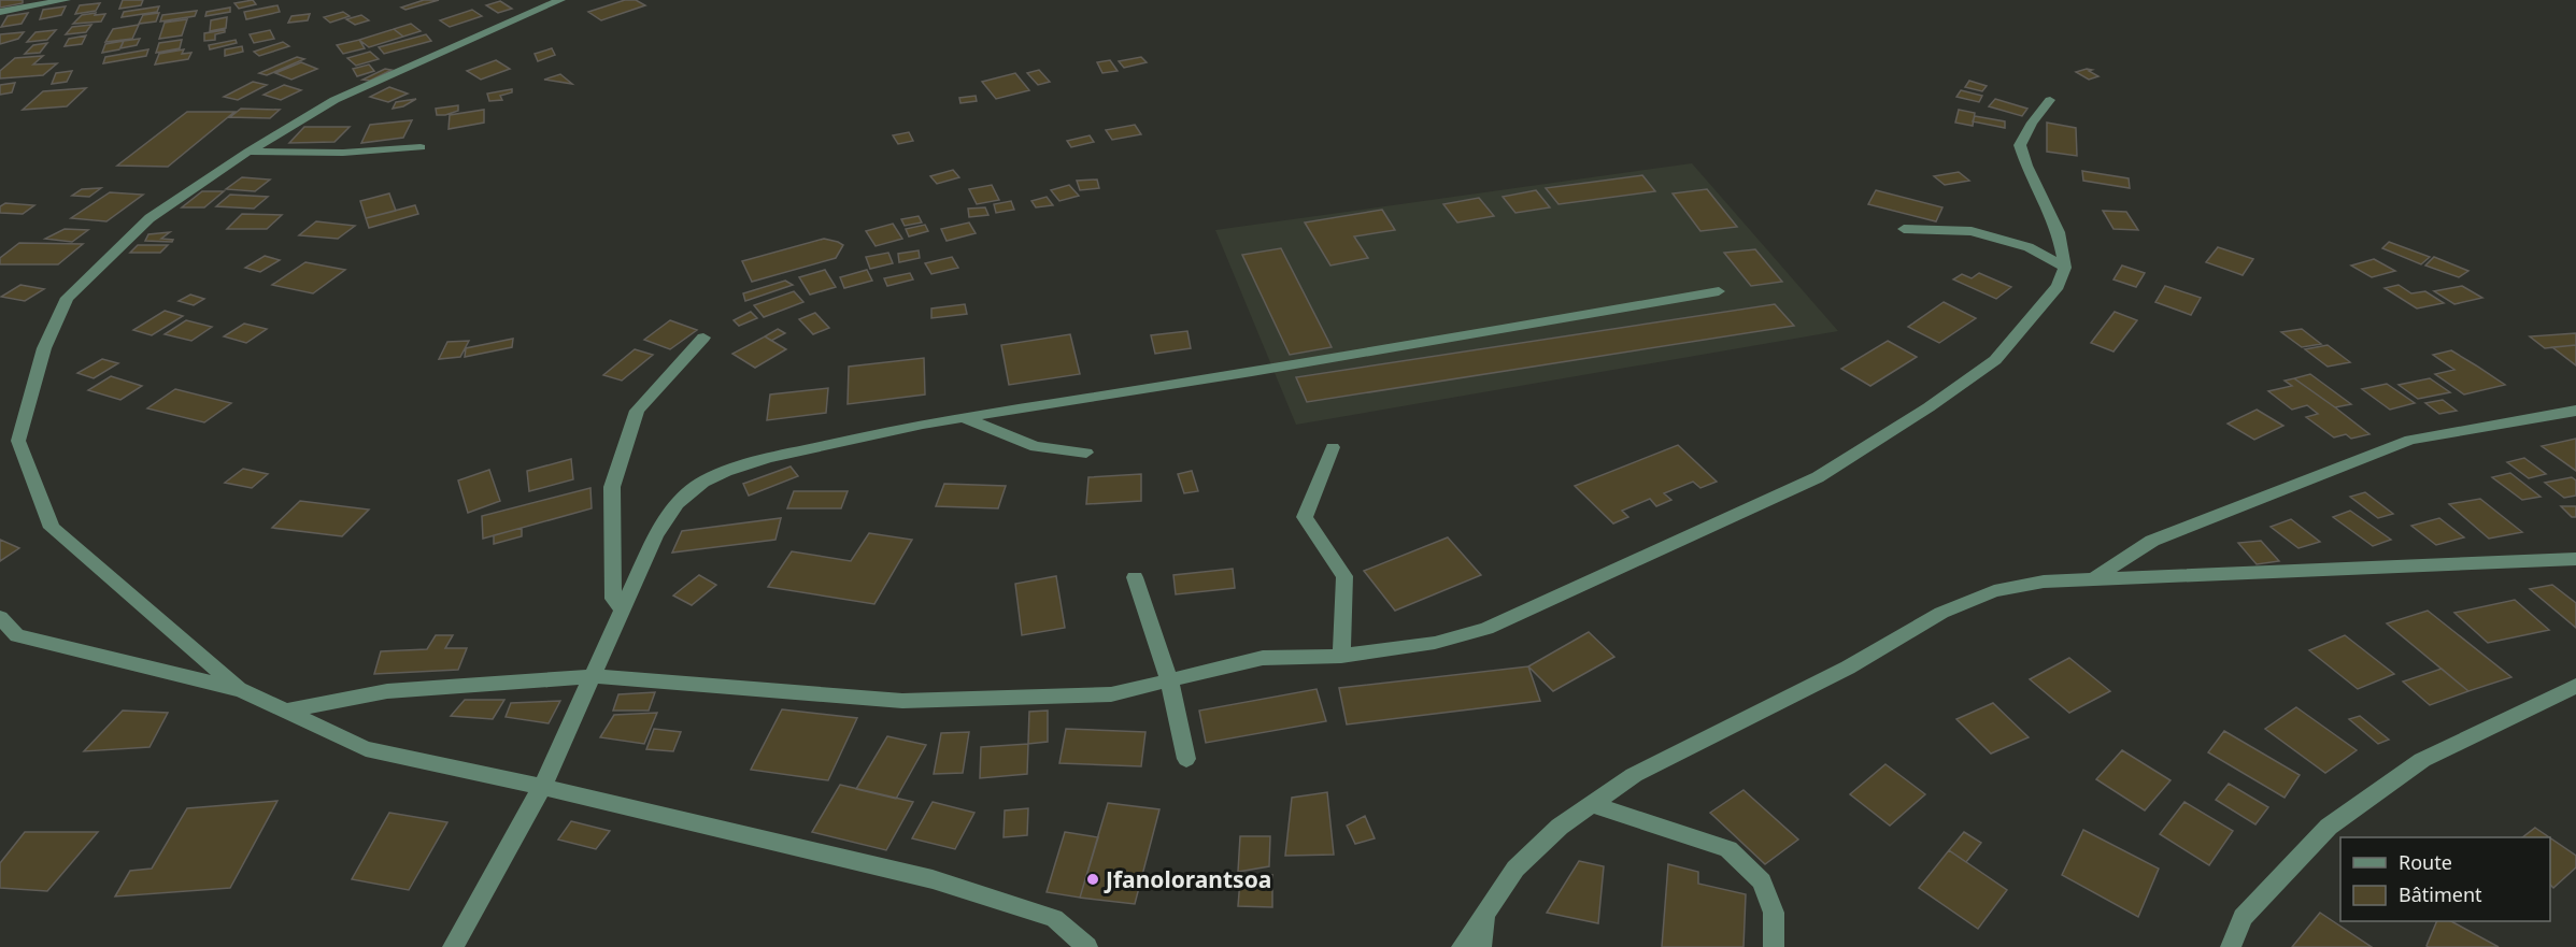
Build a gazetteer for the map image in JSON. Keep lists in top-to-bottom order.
{
  "places": ["Jfanolorantsoa"],
  "legend": ["Route", "Bâtiment"]
}
